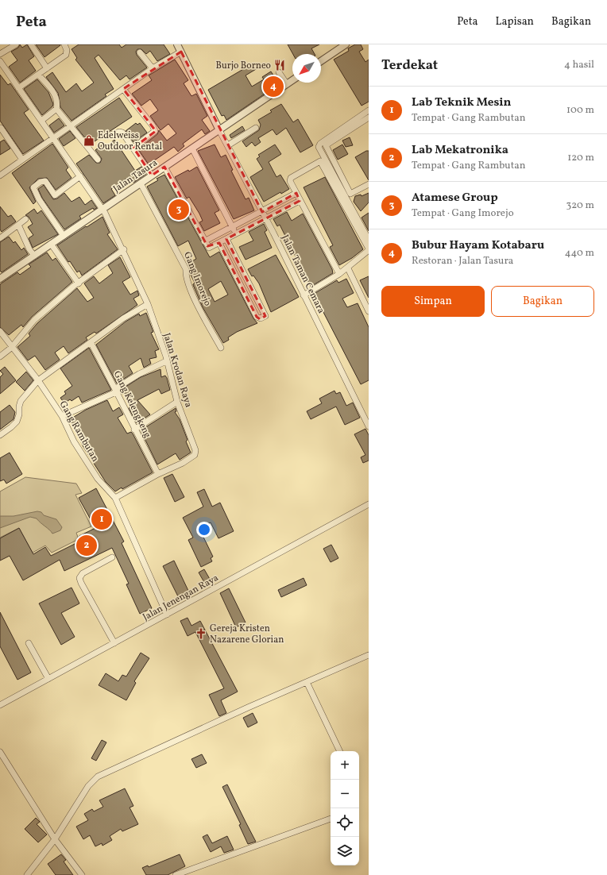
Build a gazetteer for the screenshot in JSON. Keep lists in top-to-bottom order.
{
  "streets": {
    "street": [
      "Jalan Tasura",
      "Jalan Taman Cemara",
      "Gang Imorejo",
      "Jalan Krodan Raya",
      "Gang Kelengkeng",
      "Gang Rambutan",
      "Jalan Jenengan Raya"
    ]
  },
  "crossings": [
    ["Jalan Tasura", "Jalan Taman Cemara"],
    ["Jalan Tasura", "Gang Imorejo"],
    ["Jalan Tasura", "Jalan Krodan Raya"],
    ["Jalan Krodan Raya", "Gang Kelengkeng"],
    ["Jalan Krodan Raya", "Gang Rambutan"],
    ["Gang Rambutan", "Jalan Jenengan Raya"]
  ],
  "places": {
    "restaurant": ["Burjo Borneo"],
    "shop": ["Edelweiss Outdoor Rental"],
    "church": ["Gereja Kristen Nazarene Glorian"]
  },
  "north": "bottom left",
  "page": {
    "header": "Peta",
    "nav": ["Peta", "Lapisan", "Bagikan"],
    "heading": ["Terdekat", "4 hasil"],
    "pins": [
      "4",
      "3",
      "1",
      "2"
    ],
    "list": [
      {
        "mark": "1",
        "name": "Lab Teknik Mesin",
        "note": "Tempat · Gang Rambutan",
        "value": "100 m"
      },
      {
        "mark": "2",
        "name": "Lab Mekatronika",
        "note": "Tempat · Gang Rambutan",
        "value": "120 m"
      },
      {
        "mark": "3",
        "name": "Atamese Group",
        "note": "Tempat · Gang Imorejo",
        "value": "320 m"
      },
      {
        "mark": "4",
        "name": "Bubur Hayam Kotabaru",
        "note": "Restoran · Jalan Tasura",
        "value": "440 m"
      }
    ],
    "buttons": ["Simpan", "Bagikan"],
    "map_buttons": ["+", "−"]
  }
}
